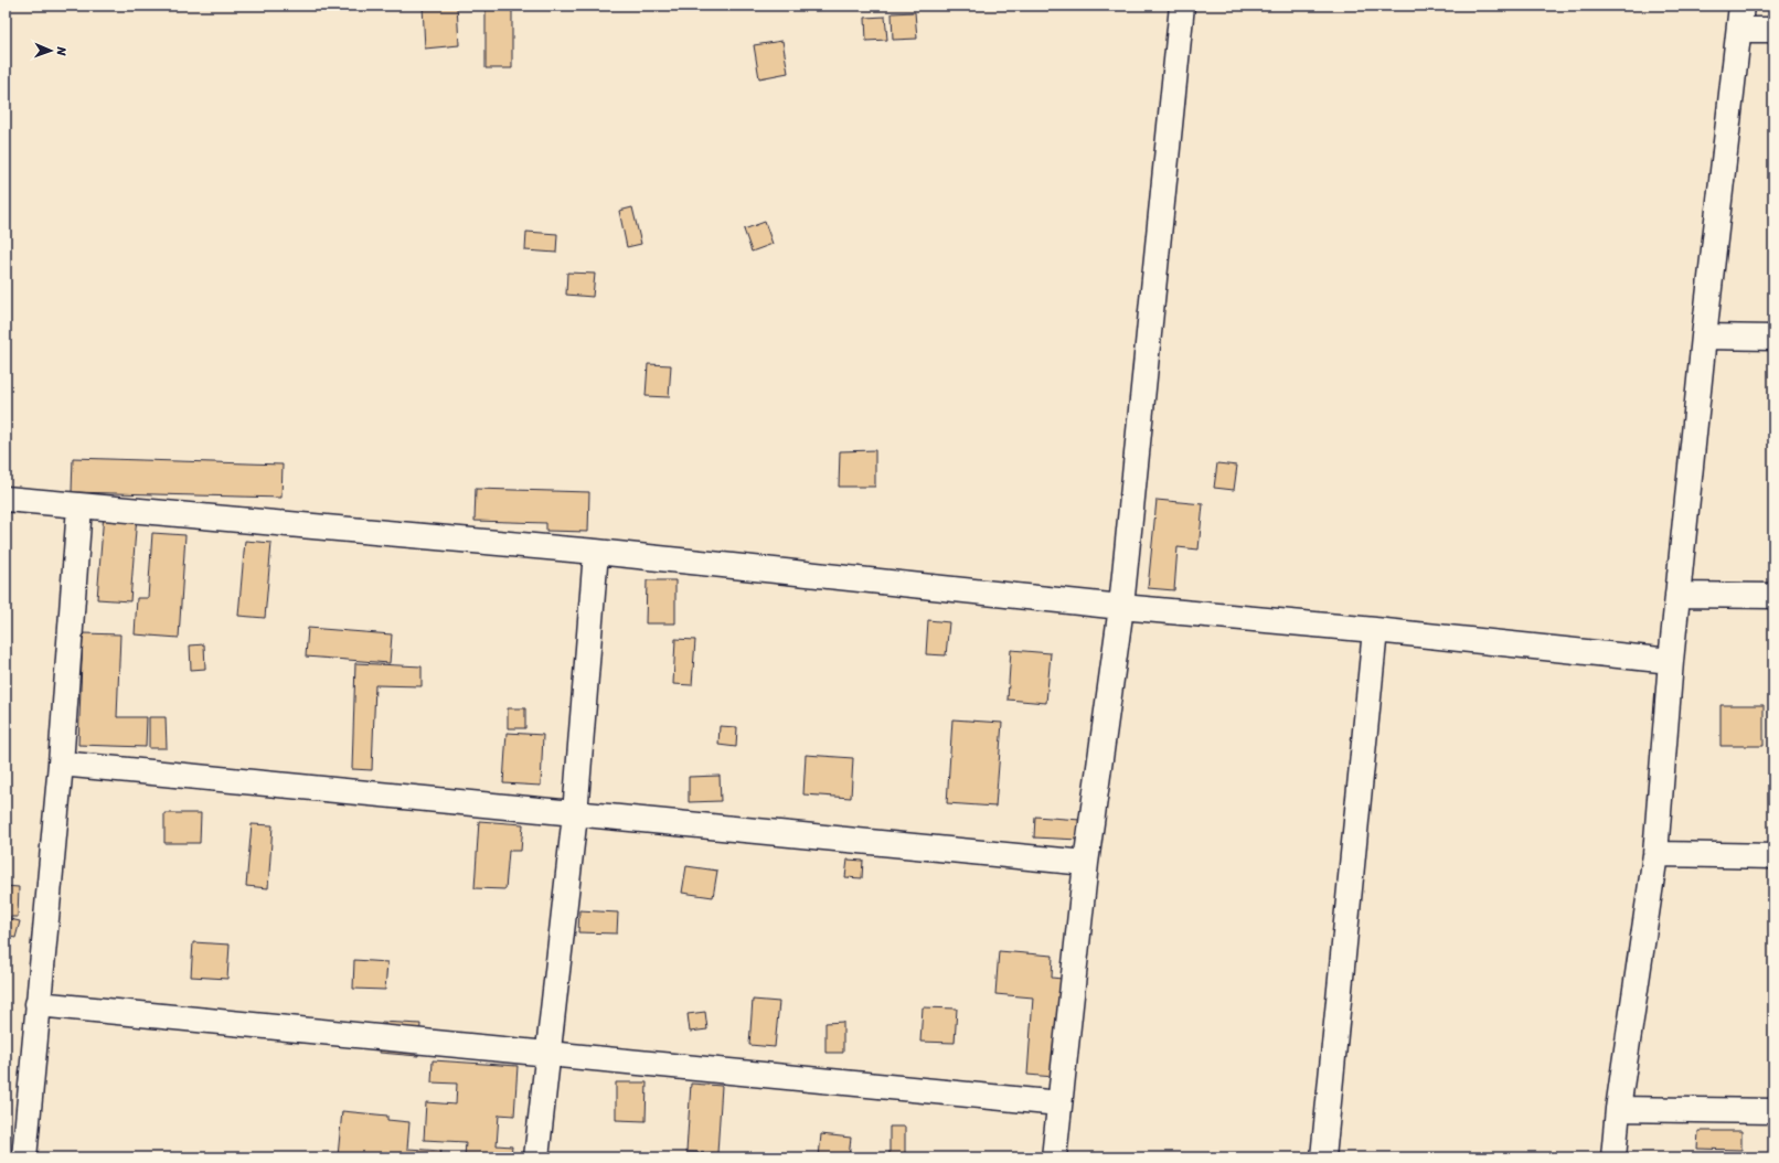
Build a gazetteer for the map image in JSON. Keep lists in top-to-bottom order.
{
  "north": "right"
}
